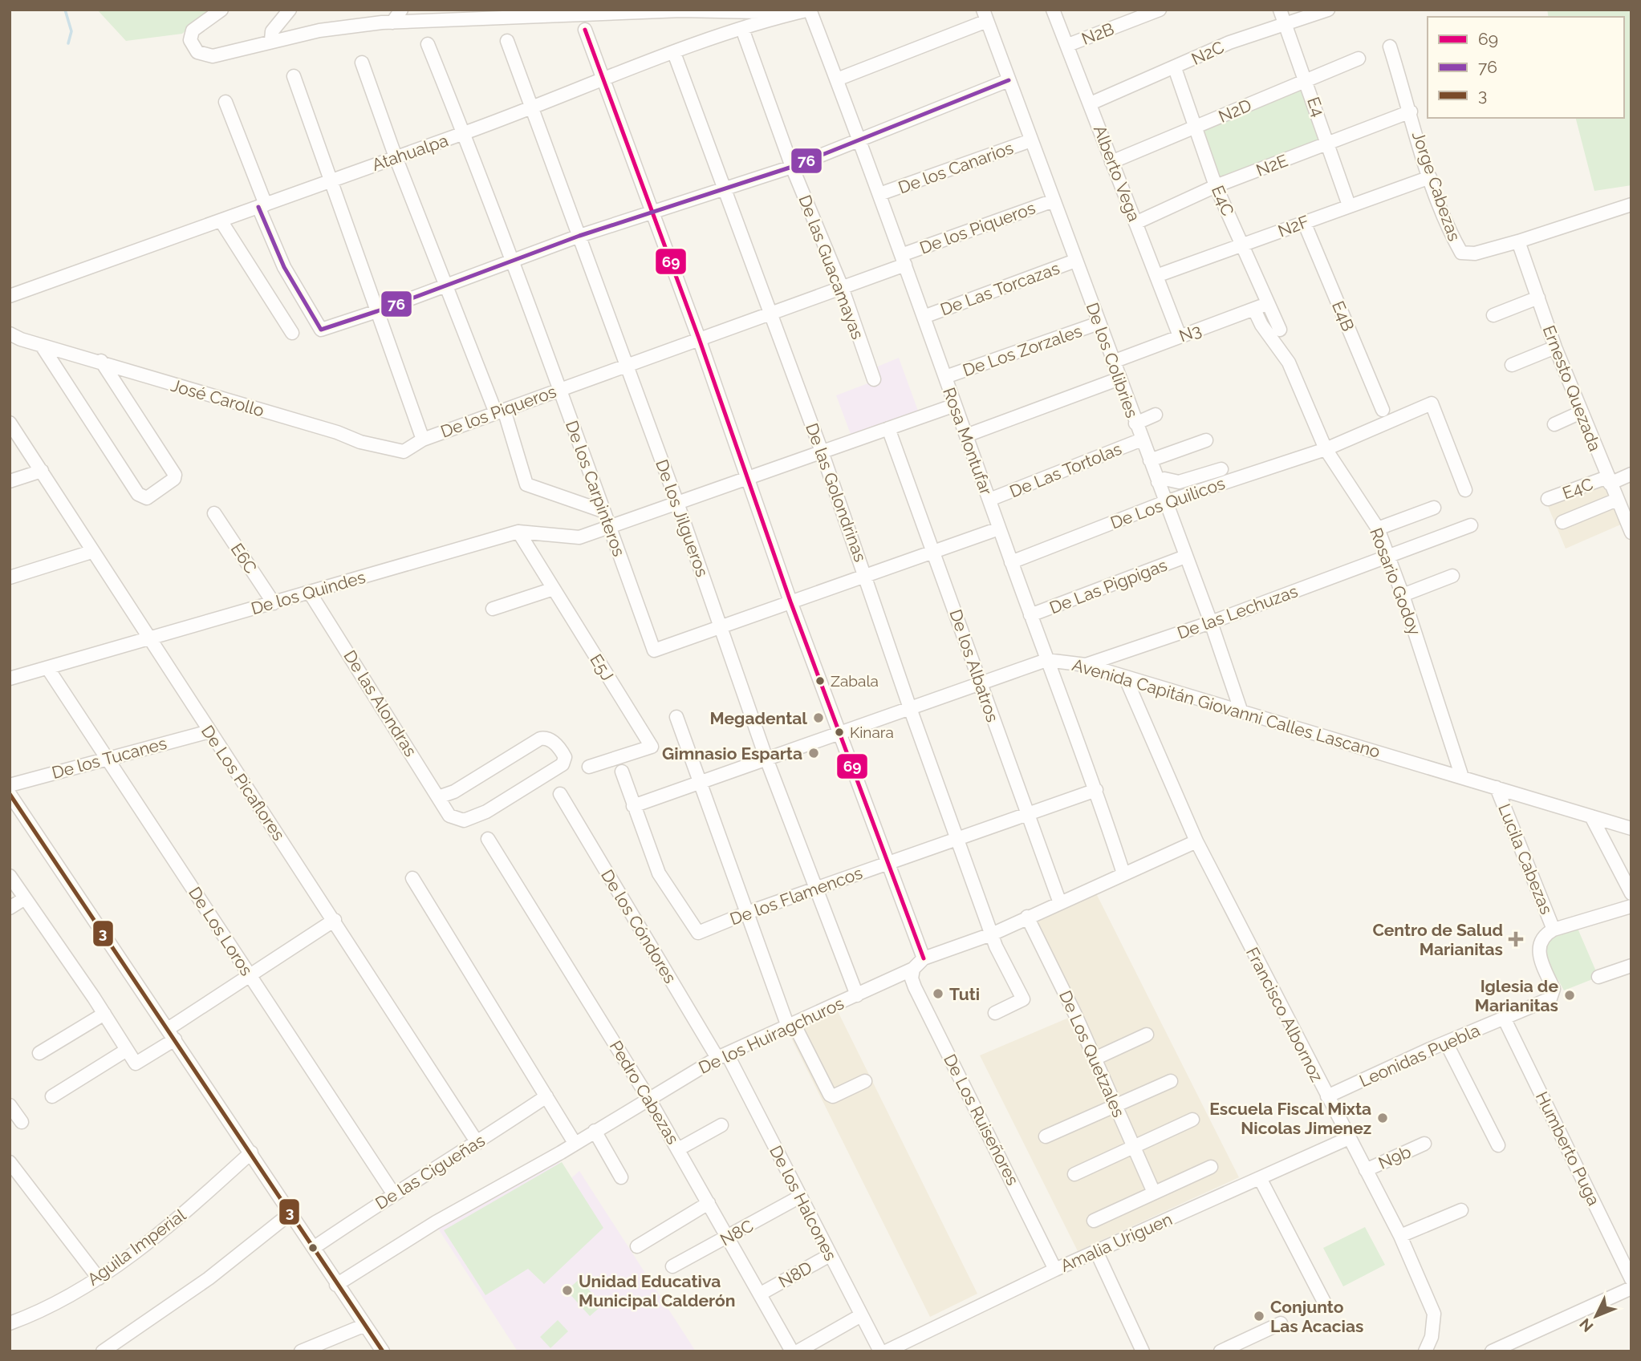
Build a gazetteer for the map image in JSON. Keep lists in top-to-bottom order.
{
  "streets": {
    "street": [
      "N2B",
      "N2C",
      "E4",
      "N2D",
      "Atahualpa",
      "N2E",
      "De los Canarios",
      "Alberto Vega",
      "Jorge Cabezas",
      "E4C",
      "N2F",
      "De los Piqueros",
      "De las Guacamayas",
      "De Las Torcazas",
      "E4B",
      "N3",
      "De Los Zorzales",
      "De los Colibries",
      "Ernesto Quezada",
      "José Carollo",
      "Rosa Montufar",
      "De Las Tortolas",
      "De los Carpinteros",
      "De las Golondrinas",
      "De Los Quilicos",
      "De los Jilgueros",
      "E6C",
      "Rosario Godoy",
      "De Las Pigpigas",
      "De los Quindes",
      "De las Lechuzas",
      "De los Albatros",
      "E5J",
      "De las Alondras",
      "Avenida Capitán Giovanni Calles Lascano",
      "De los Tucanes",
      "De Los Picaflores",
      "Lucila Cabezas",
      "De los Flamencos",
      "De los Cóndores",
      "De Los Loros",
      "Francisco Albornoz",
      "De los Huiragchuros",
      "De Los Quetzales",
      "Leonidas Puebla",
      "Pedro Cabezas",
      "De Los Ruiseñores",
      "Humberto Puga",
      "N9b",
      "De las Cigueñas",
      "De los Halcones",
      "N8C",
      "Amalia Uriguen",
      "Aguila Imperial",
      "N8D"
    ]
  },
  "crossings": [
    ["N2B", "Alberto Vega"],
    ["N2C", "E4"],
    ["N2C", "Alberto Vega"],
    ["N2C", "E4C"],
    ["E4", "N2D"],
    ["E4", "N2E"],
    ["E4", "N2F"],
    ["N2D", "Alberto Vega"],
    ["N2D", "E4C"],
    ["Atahualpa", "De los Piqueros"],
    ["Atahualpa", "De las Guacamayas"],
    ["Atahualpa", "Rosa Montufar"],
    ["Atahualpa", "De los Carpinteros"],
    ["Atahualpa", "De las Golondrinas"],
    ["Atahualpa", "De los Jilgueros"],
    ["N2E", "Alberto Vega"],
    ["N2E", "Jorge Cabezas"],
    ["N2E", "E4C"],
    ["De los Canarios", "De los Colibries"],
    ["De los Canarios", "Rosa Montufar"],
    ["Alberto Vega", "N2F"],
    ["Alberto Vega", "N3"],
    ["Jorge Cabezas", "N2F"],
    ["Jorge Cabezas", "Ernesto Quezada"],
    ["E4C", "N2F"],
    ["E4C", "N3"],
    ["E4C", "Ernesto Quezada"],
    ["N2F", "E4B"],
    ["De los Piqueros", "De las Guacamayas"],
    ["De los Piqueros", "De los Colibries"],
    ["De los Piqueros", "José Carollo"],
    ["De los Piqueros", "Rosa Montufar"],
    ["De los Piqueros", "De los Carpinteros"],
    ["De los Piqueros", "De las Golondrinas"],
    ["De los Piqueros", "De los Jilgueros"],
    ["De Las Torcazas", "De los Colibries"],
    ["De Las Torcazas", "Rosa Montufar"],
    ["N3", "De los Colibries"],
    ["N3", "Rosario Godoy"],
    ["De Los Zorzales", "De los Colibries"],
    ["De Los Zorzales", "Rosa Montufar"],
    ["De los Colibries", "De Las Tortolas"],
    ["De los Colibries", "De Los Quilicos"],
    ["De los Colibries", "De Las Pigpigas"],
    ["De los Colibries", "De las Lechuzas"],
    ["De los Colibries", "Avenida Capitán Giovanni Calles Lascano"],
    ["Rosa Montufar", "De Las Tortolas"],
    ["Rosa Montufar", "De Los Quilicos"],
    ["Rosa Montufar", "De Las Pigpigas"],
    ["Rosa Montufar", "Avenida Capitán Giovanni Calles Lascano"],
    ["Rosa Montufar", "De los Flamencos"],
    ["Rosa Montufar", "De los Huiragchuros"],
    ["De los Carpinteros", "De los Jilgueros"],
    ["De los Carpinteros", "De los Quindes"],
    ["De las Golondrinas", "Avenida Capitán Giovanni Calles Lascano"],
    ["De las Golondrinas", "De los Flamencos"],
    ["De las Golondrinas", "De los Huiragchuros"],
    ["De Los Quilicos", "Rosario Godoy"],
    ["De los Jilgueros", "Avenida Capitán Giovanni Calles Lascano"],
    ["De los Jilgueros", "De los Flamencos"],
    ["De los Jilgueros", "De los Huiragchuros"],
    ["E6C", "De los Quindes"],
    ["Rosario Godoy", "De las Lechuzas"],
    ["Rosario Godoy", "Avenida Capitán Giovanni Calles Lascano"],
    ["De los Quindes", "E5J"],
    ["De los Quindes", "De las Alondras"],
    ["De los Quindes", "De Los Picaflores"],
    ["De los Quindes", "De Los Loros"],
    ["De las Lechuzas", "Avenida Capitán Giovanni Calles Lascano"],
    ["De los Albatros", "Avenida Capitán Giovanni Calles Lascano"],
    ["De los Albatros", "De los Flamencos"],
    ["De los Albatros", "De los Huiragchuros"],
    ["Avenida Capitán Giovanni Calles Lascano", "Lucila Cabezas"],
    ["Avenida Capitán Giovanni Calles Lascano", "De los Flamencos"],
    ["Avenida Capitán Giovanni Calles Lascano", "Francisco Albornoz"],
    ["De los Tucanes", "De Los Picaflores"],
    ["De los Tucanes", "De Los Loros"],
    ["De Los Picaflores", "De las Cigueñas"],
    ["Lucila Cabezas", "Leonidas Puebla"],
    ["De los Cóndores", "De los Huiragchuros"],
    ["De los Cóndores", "De los Halcones"],
    ["De Los Loros", "De las Cigueñas"],
    ["Francisco Albornoz", "De los Huiragchuros"],
    ["Francisco Albornoz", "Leonidas Puebla"],
    ["Francisco Albornoz", "N9b"],
    ["Francisco Albornoz", "Amalia Uriguen"],
    ["De los Huiragchuros", "De Los Quetzales"],
    ["De los Huiragchuros", "Pedro Cabezas"],
    ["De los Huiragchuros", "De Los Ruiseñores"],
    ["De los Huiragchuros", "De los Halcones"],
    ["Leonidas Puebla", "Humberto Puga"],
    ["Pedro Cabezas", "N8C"],
    ["Pedro Cabezas", "N8D"],
    ["De Los Ruiseñores", "Amalia Uriguen"],
    ["De los Halcones", "N8C"],
    ["De los Halcones", "N8D"]
  ],
  "places": {
    "other": [
      "Zabala",
      "Megadental",
      "Kinara",
      "Gimnasio Esparta",
      "Tuti",
      "Iglesia de Marianitas",
      "Escuela Fiscal Mixta Nicolas Jimenez",
      "Unidad Educativa Municipal Calderón",
      "Conjunto Las Acacias"
    ],
    "health": ["Centro de Salud Marianitas"]
  },
  "lines": ["transit line 69", "transit line 76", "transit line 3"],
  "legend": ["69", "76", "3"],
  "north": "bottom left"
}
